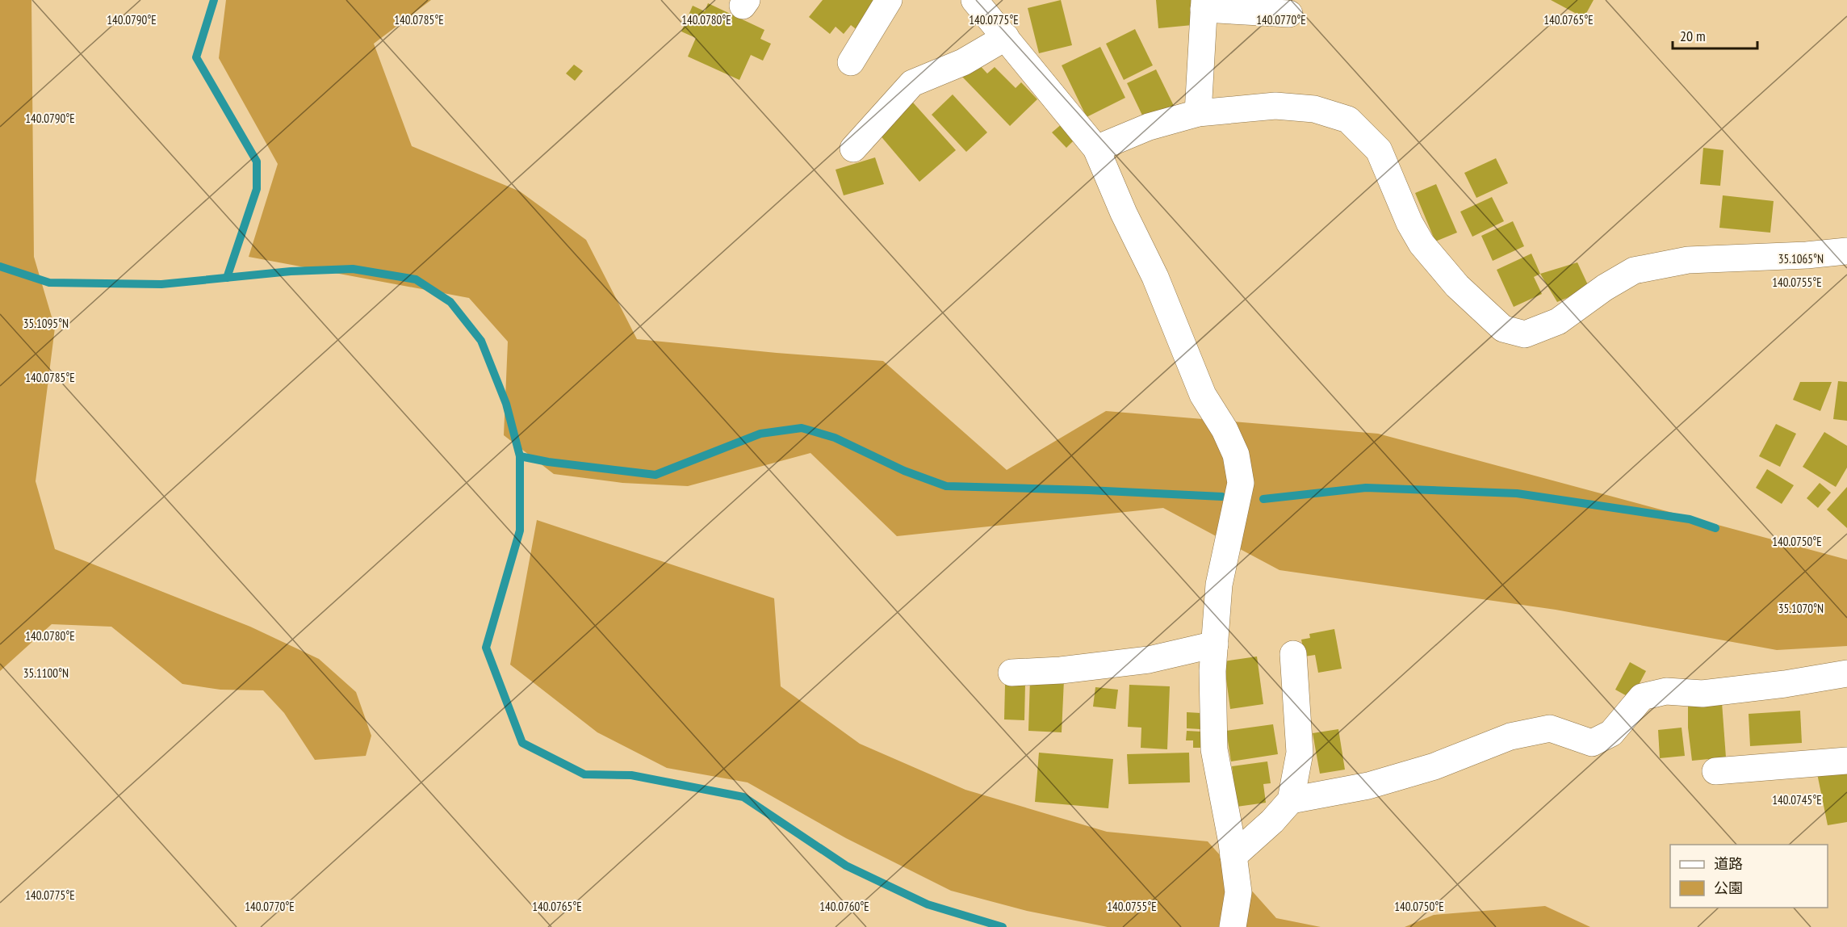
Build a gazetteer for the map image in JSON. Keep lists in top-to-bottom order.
{
  "legend": ["道路", "公園"],
  "scale_bar": "20 m",
  "coordinates": [
    "140.0790°E",
    "140.0785°E",
    "140.0780°E",
    "140.0775°E",
    "140.0770°E",
    "140.0765°E",
    "35.1065°N",
    "140.0755°E",
    "35.1095°N",
    "140.0750°E",
    "35.1070°N",
    "35.1100°N",
    "140.0745°E",
    "140.0760°E"
  ]
}
